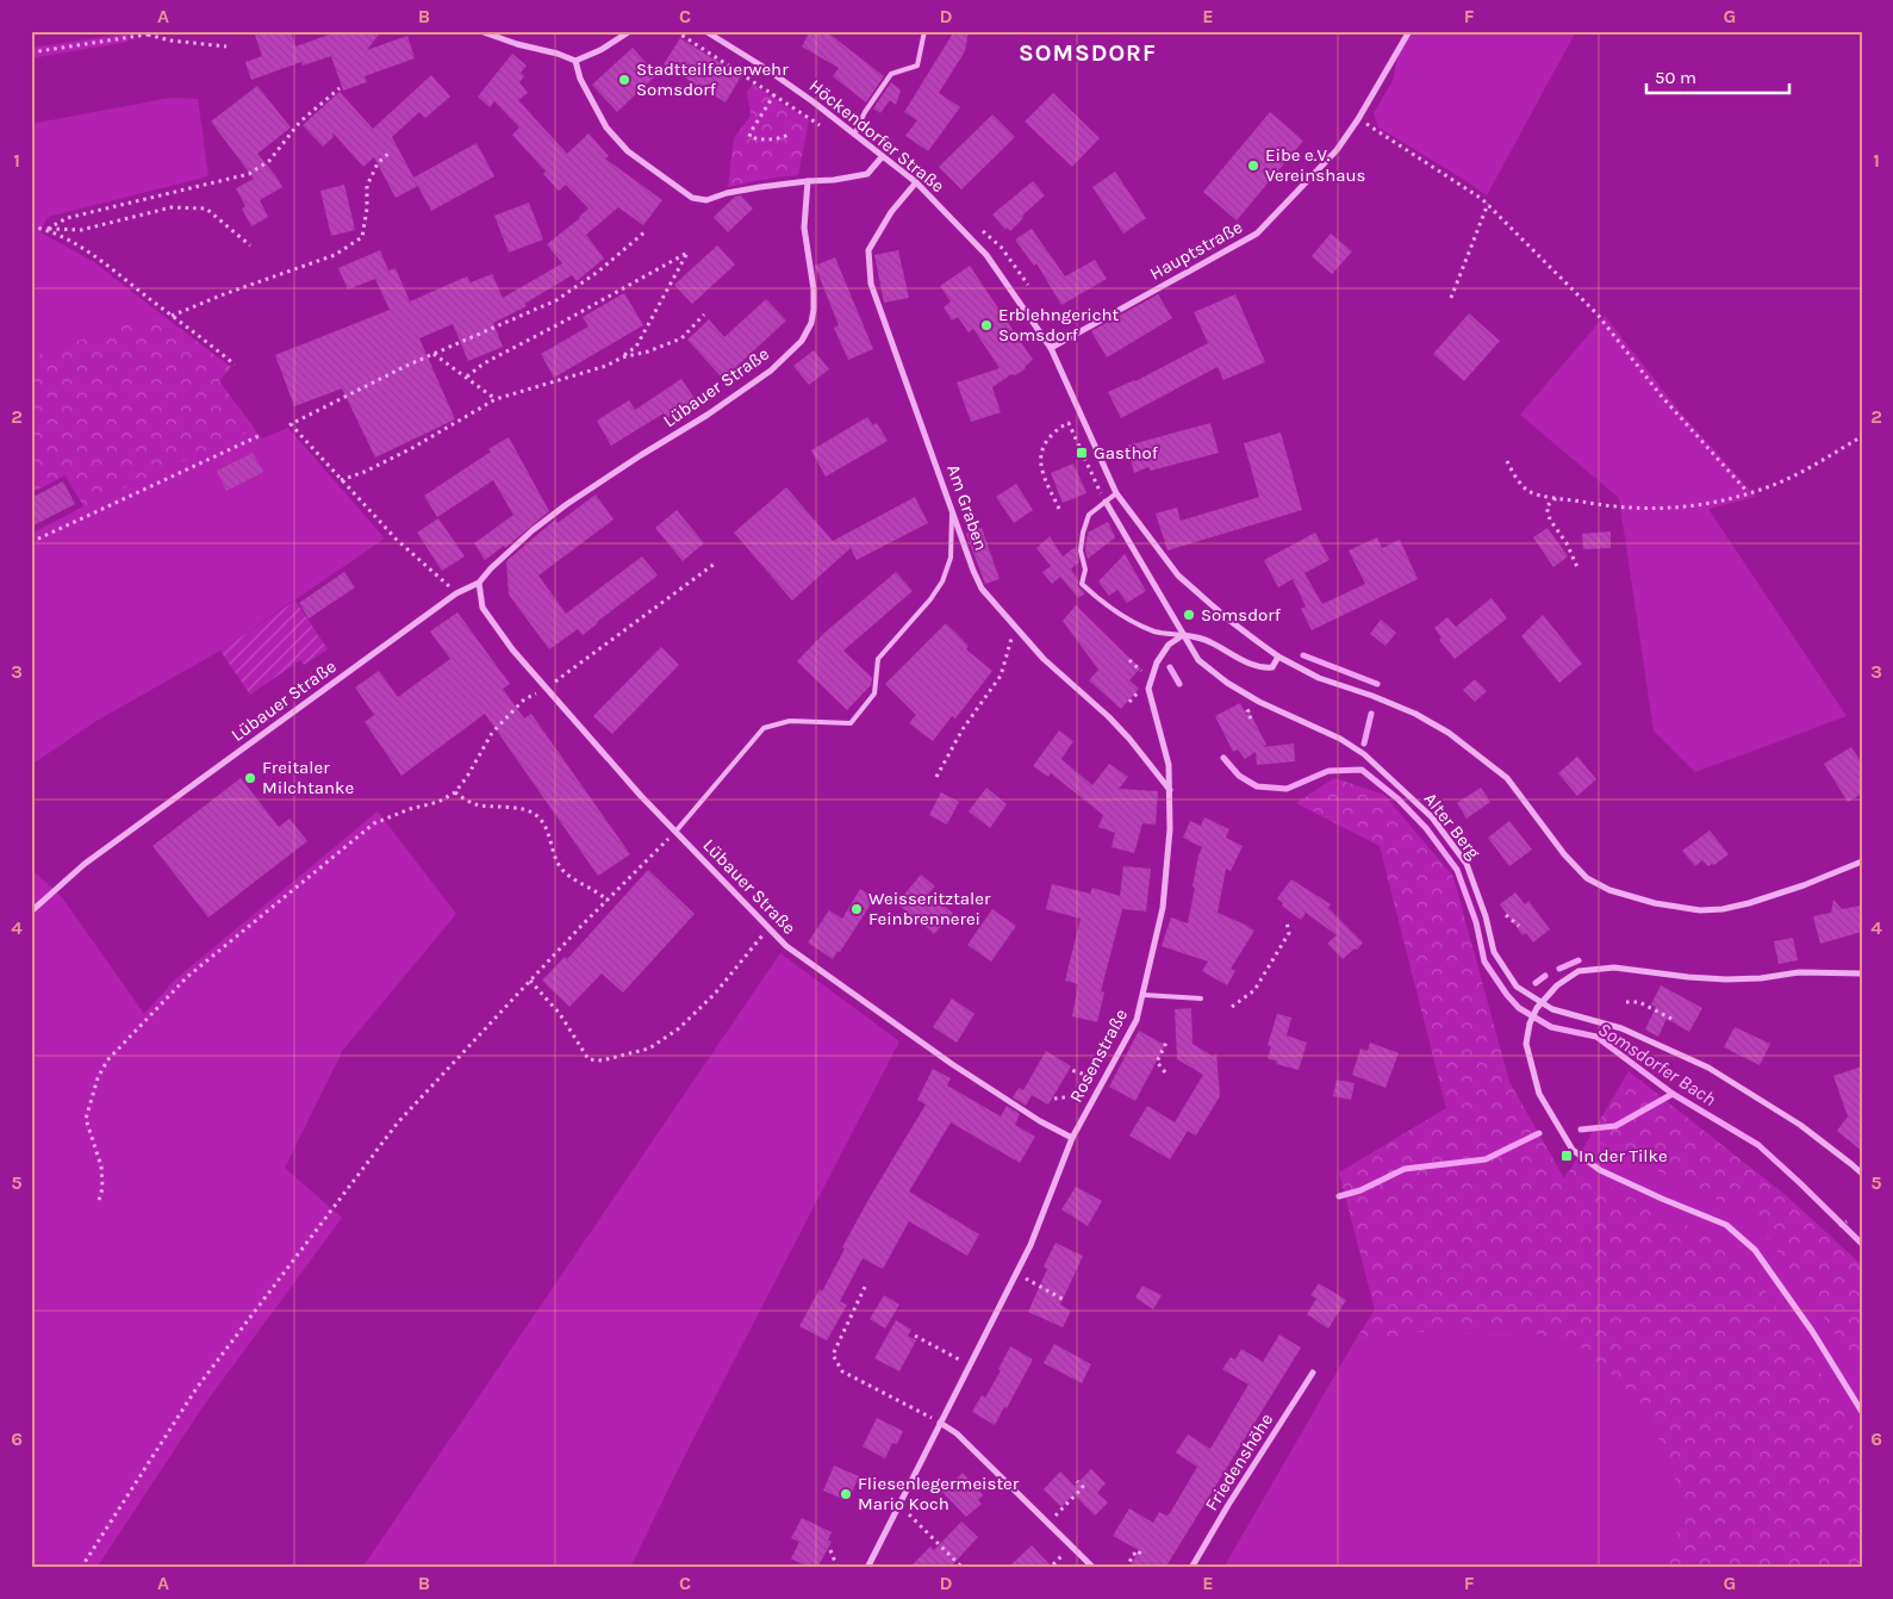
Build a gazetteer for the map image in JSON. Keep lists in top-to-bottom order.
{
  "streets": {
    "street": [
      "Höckendorfer Straße",
      "Hauptstraße",
      "Lübauer Straße",
      "Am Graben",
      "Alter Berg",
      "Rosenstraße",
      "Friedenshöhe"
    ]
  },
  "crossings": [
    ["Höckendorfer Straße", "Hauptstraße"],
    ["Höckendorfer Straße", "Am Graben"],
    ["Lübauer Straße", "Rosenstraße"],
    ["Am Graben", "Rosenstraße"],
    ["Alter Berg", "Rosenstraße"]
  ],
  "districts": ["SOMSDORF"],
  "water": ["Somsdorfer Bach"],
  "places": {
    "other": [
      "Stadtteilfeuerwehr Somsdorf",
      "Eibe e.V. Vereinshaus",
      "Erblehngericht Somsdorf",
      "Somsdorf",
      "Freitaler Milchtanke",
      "Weisseritztaler Feinbrennerei",
      "Fliesenlegermeister Mario Koch"
    ],
    "transit": ["Gasthof", "In der Tilke"]
  },
  "scale_bar": "50 m",
  "grid": {
    "columns": [
      "A",
      "B",
      "C",
      "D",
      "E",
      "F",
      "G"
    ],
    "rows": [
      "1",
      "2",
      "3",
      "4",
      "5",
      "6"
    ]
  }
}
